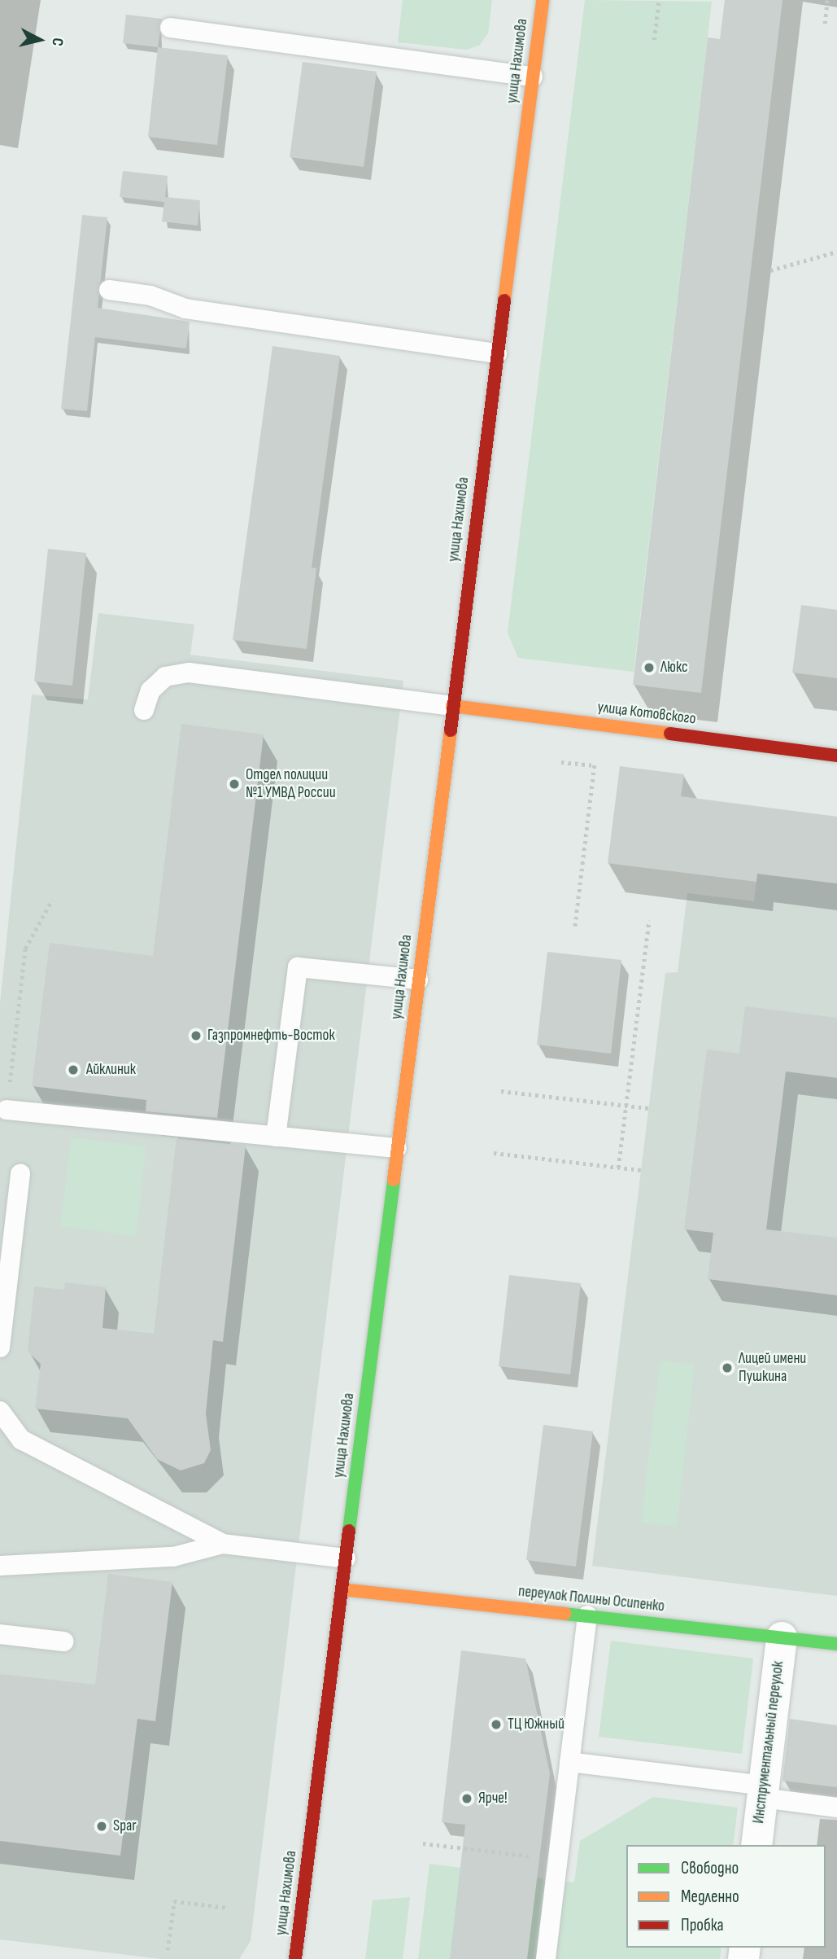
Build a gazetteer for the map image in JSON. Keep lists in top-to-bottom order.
{
  "streets": {
    "main road": ["улица Нахимова", "улица Котовского", "переулок Полины Осипенко"],
    "street": ["Инструментальный переулок"]
  },
  "crossings": [
    ["улица Нахимова", "улица Котовского"],
    ["улица Нахимова", "переулок Полины Осипенко"],
    ["переулок Полины Осипенко", "Инструментальный переулок"]
  ],
  "places": [
    "Люкс",
    "Отдел полиции №1 УМВД России",
    "Газпромнефть-Восток",
    "Айклиник",
    "Лицей имени Пушкина",
    "ТЦ Южный",
    "Ярче!",
    "Spar"
  ],
  "legend": ["Свободно", "Медленно", "Пробка"],
  "north": "right"
}
